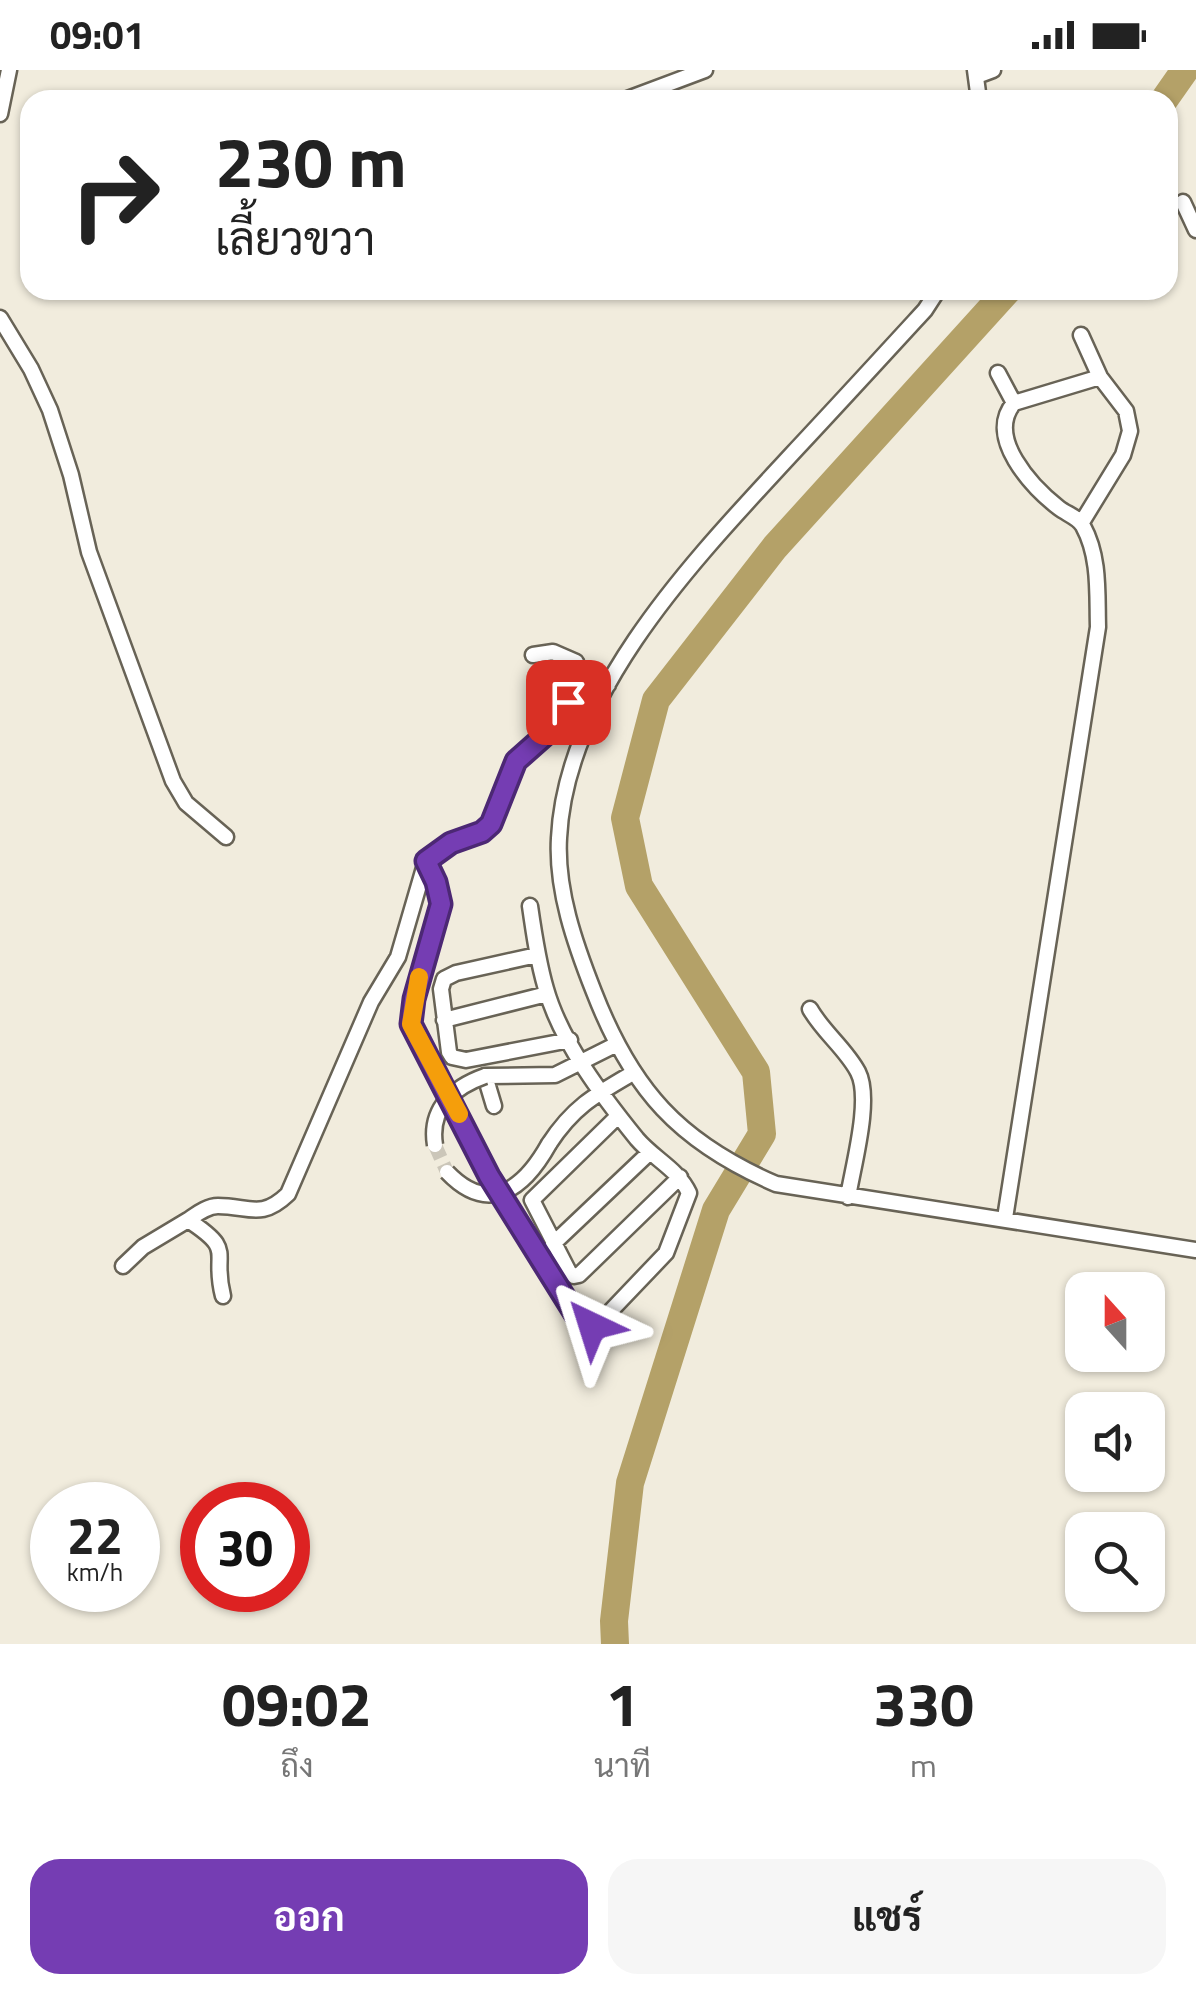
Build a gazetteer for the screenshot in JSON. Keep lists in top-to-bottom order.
{
  "north": "top",
  "page": {
    "status": "09:01",
    "turn": ["230 m", "เลี้ยวขวา"],
    "speed": "22 km/h",
    "limit": "30",
    "eta": [
      "09:02",
      "ถึง",
      "1",
      "นาที",
      "330",
      "m"
    ],
    "buttons": ["ออก", "แชร์"]
  }
}
